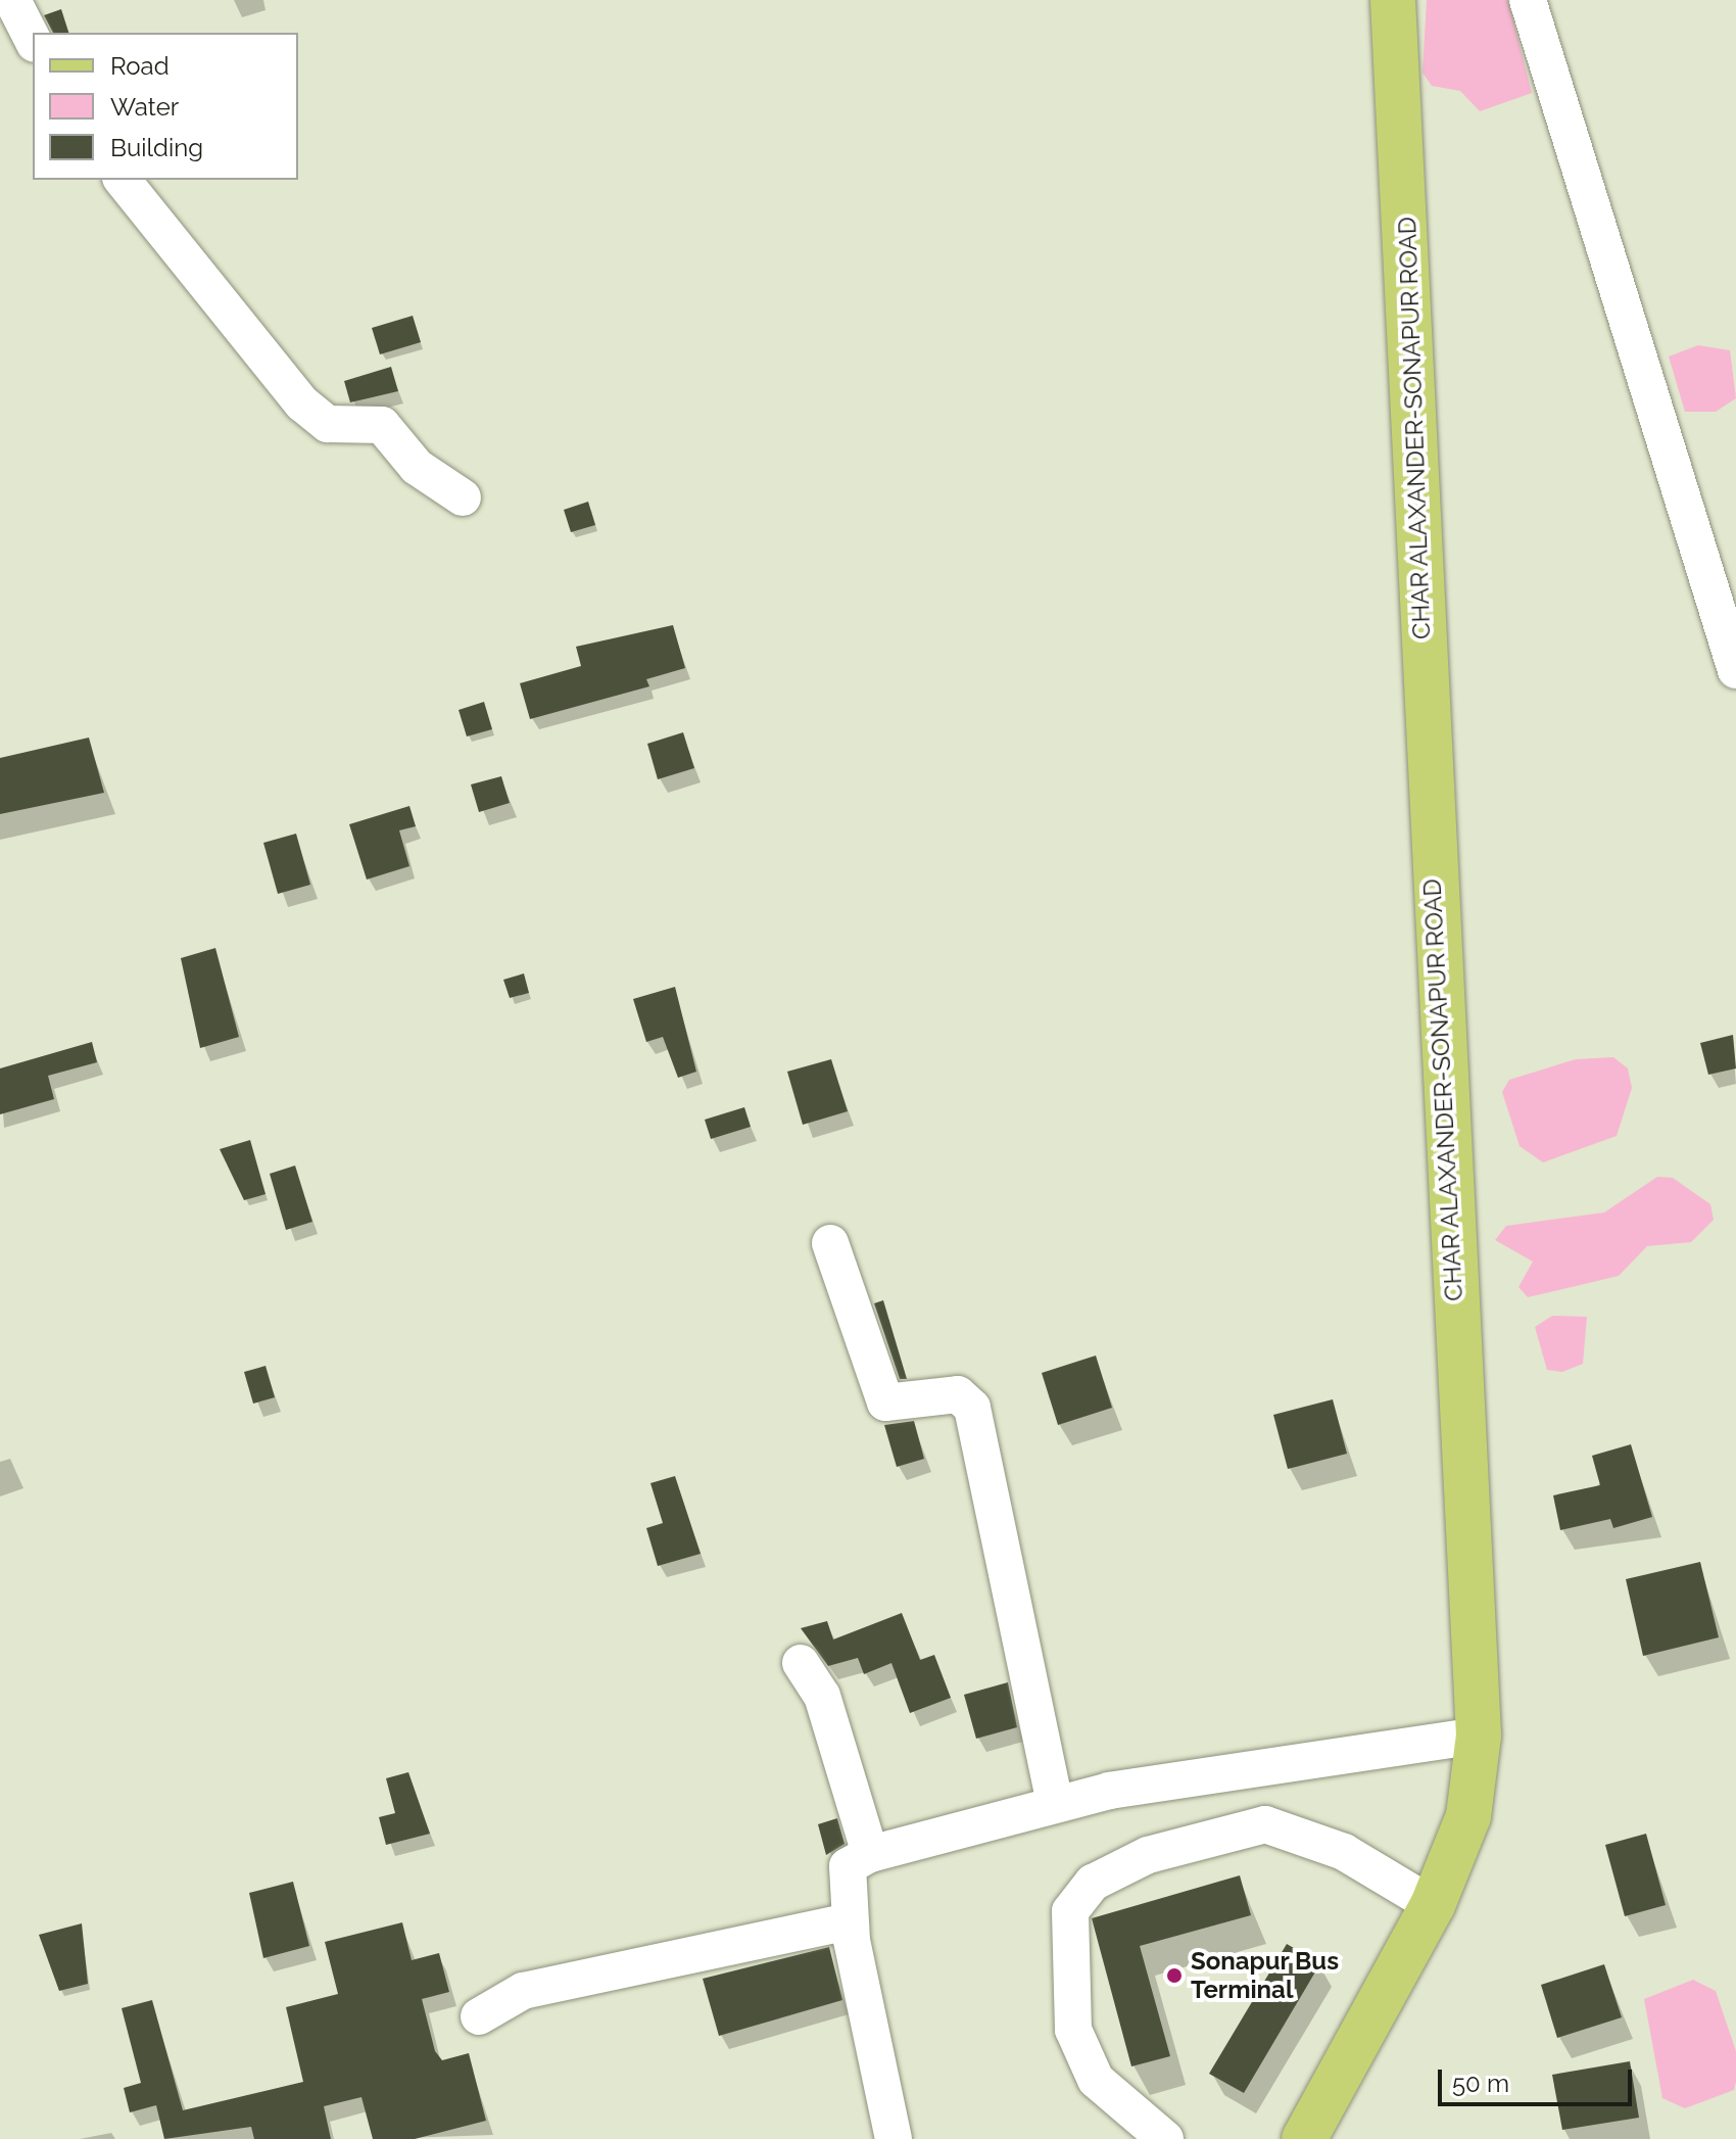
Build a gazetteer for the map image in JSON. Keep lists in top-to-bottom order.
{
  "streets": {
    "main road": ["CHAR ALAXANDER-SONAPUR ROAD"]
  },
  "places": ["Sonapur Bus Terminal"],
  "legend": ["Road", "Water", "Building"],
  "scale_bar": "50 m"
}
